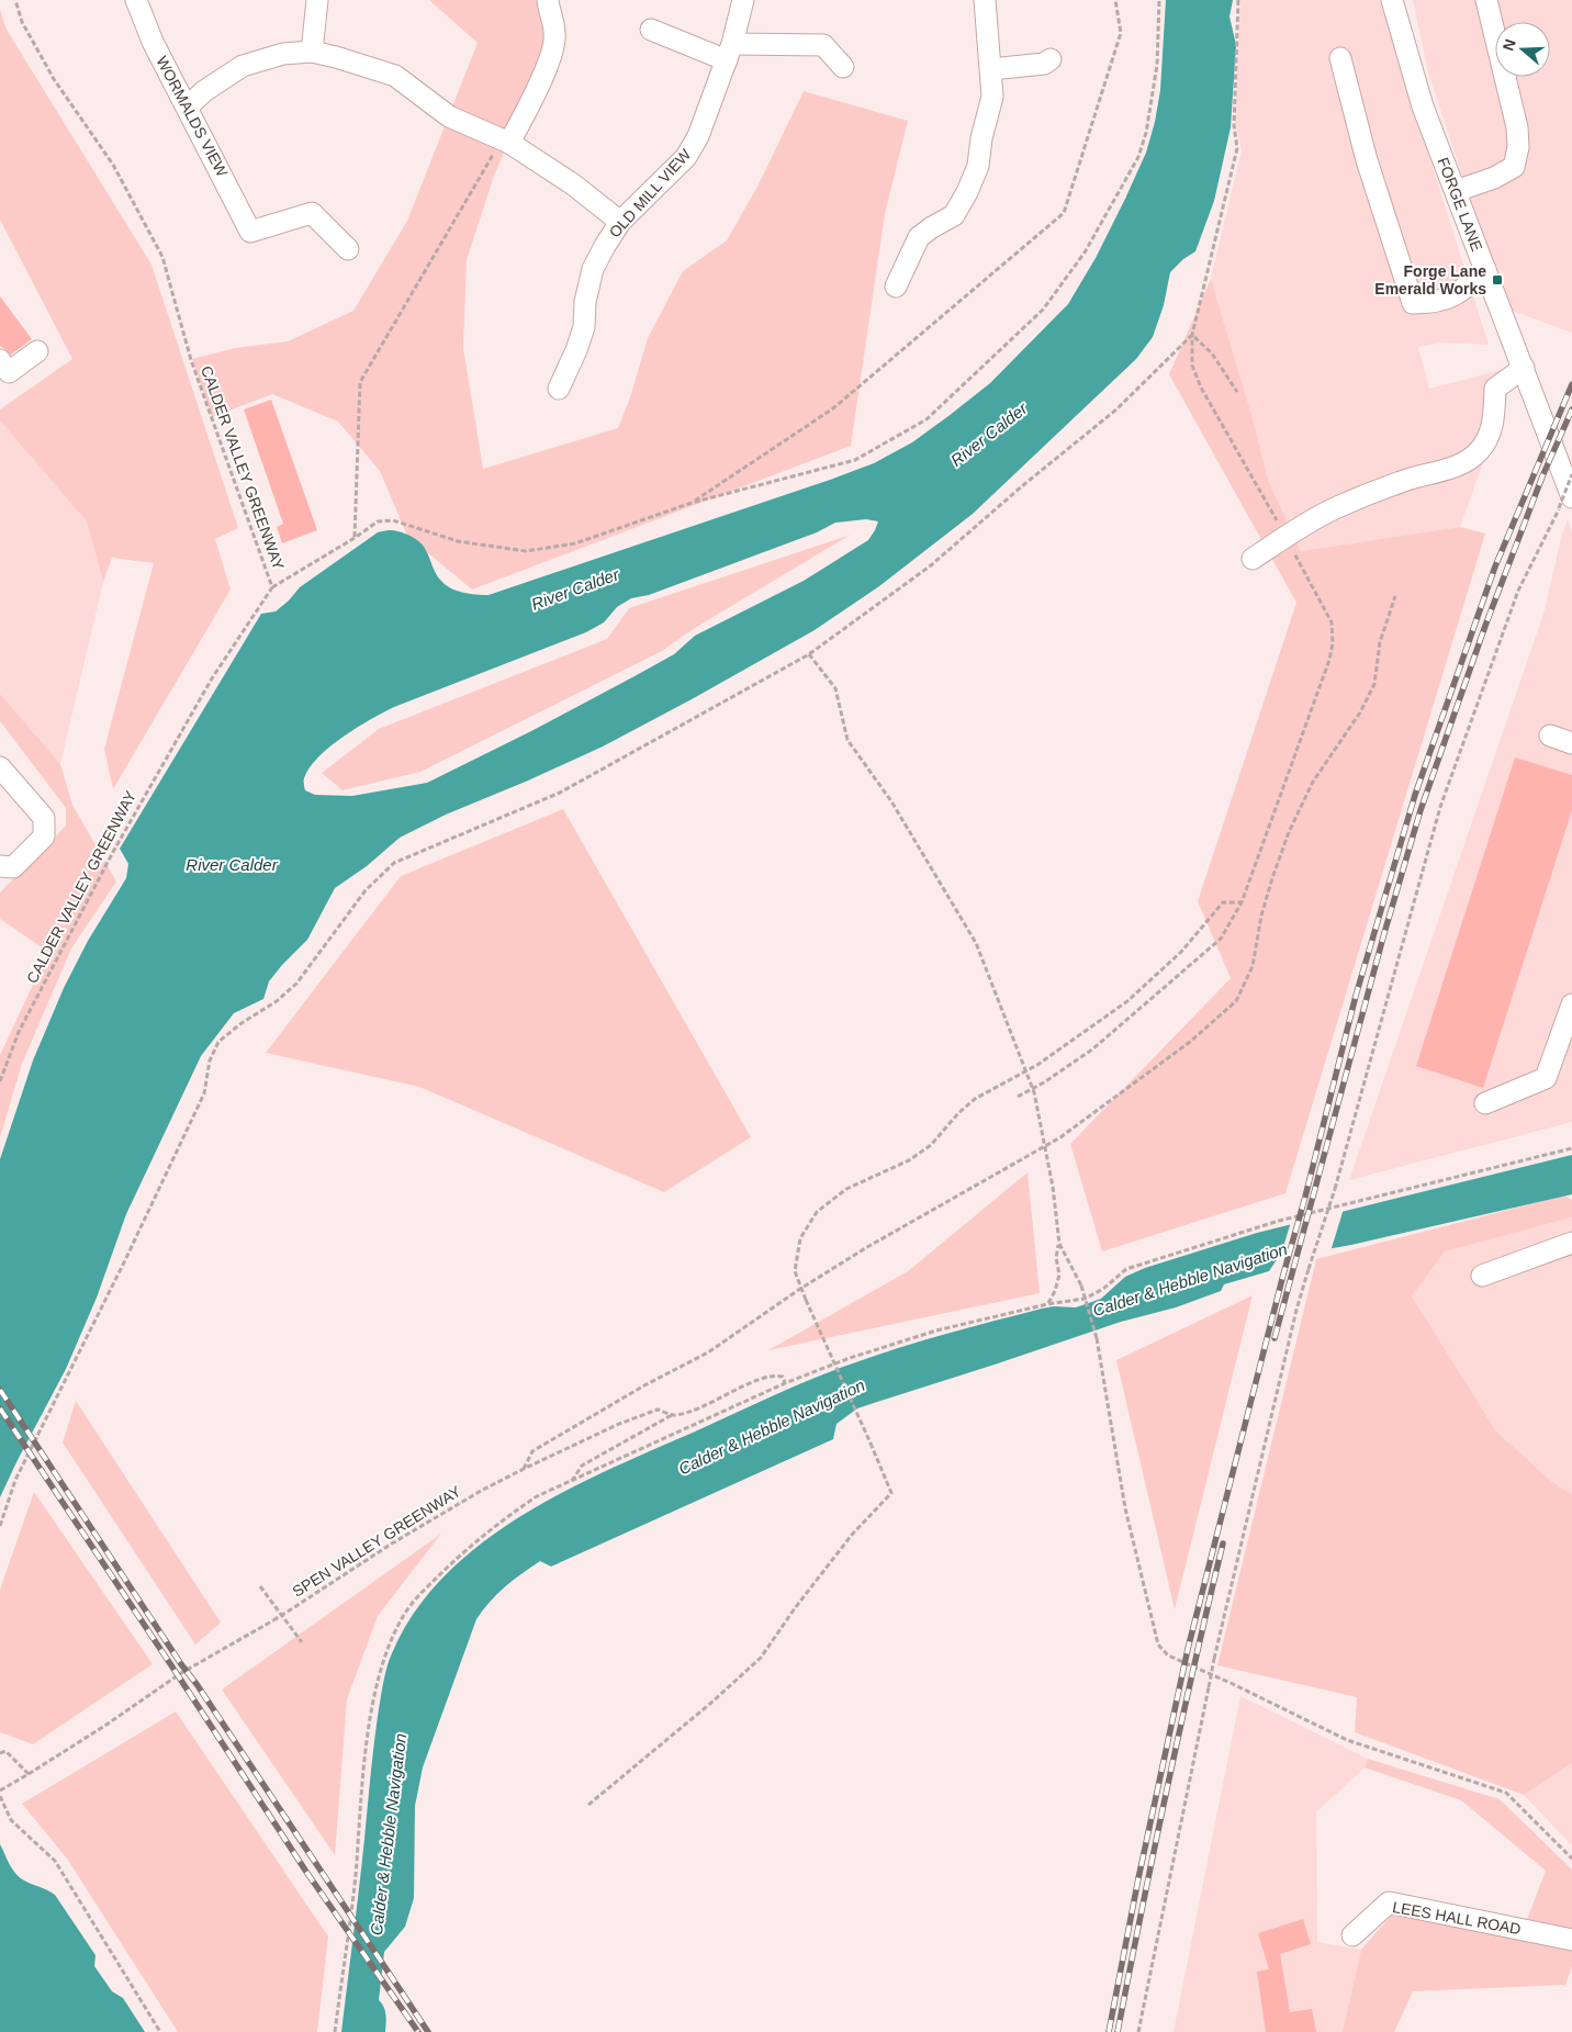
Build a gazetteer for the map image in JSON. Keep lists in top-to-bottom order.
{
  "streets": {
    "street": [
      "WORMALDS VIEW",
      "OLD MILL VIEW",
      "FORGE LANE",
      "LEES HALL ROAD"
    ],
    "path": ["CALDER VALLEY GREENWAY", "SPEN VALLEY GREENWAY"]
  },
  "water": ["River Calder", "Calder & Hebble Navigation"],
  "places": {
    "transit": ["Forge Lane Emerald Works"]
  },
  "north": "left"
}
